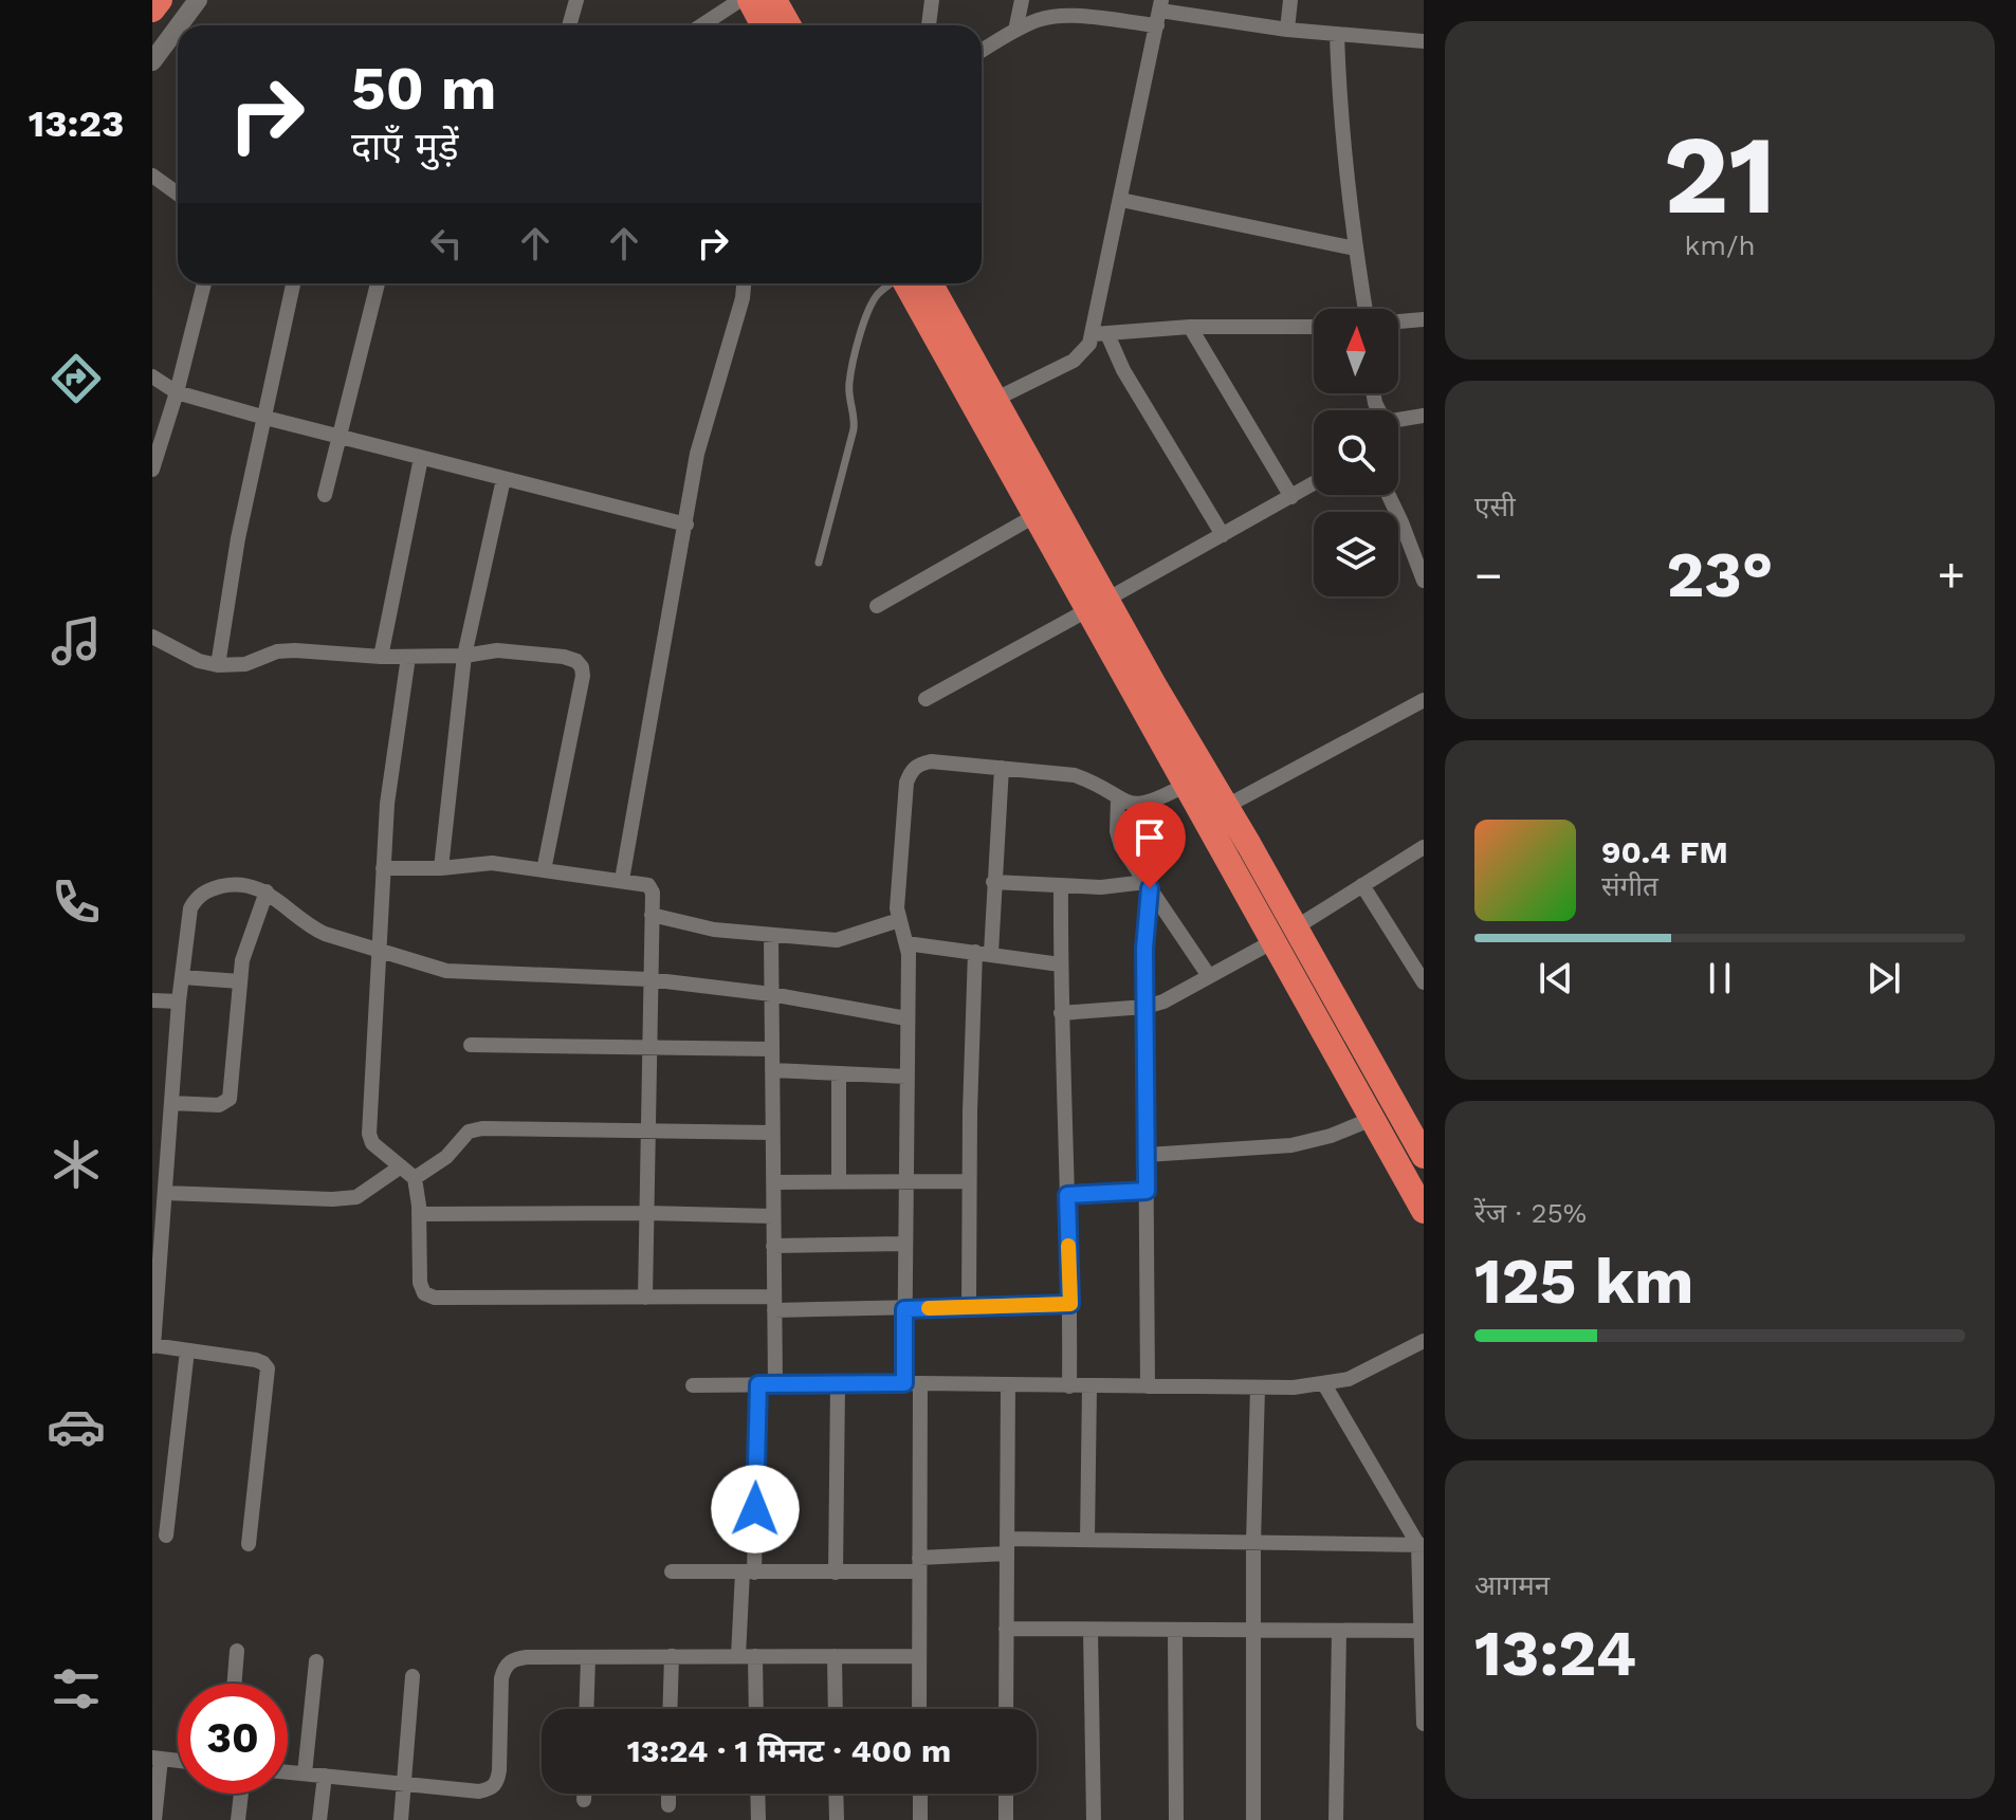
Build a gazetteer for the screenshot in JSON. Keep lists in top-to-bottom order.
{
  "north": "top",
  "page": {
    "tabs": "13:23",
    "tile": [
      ["21", "km/h"],
      "एसी",
      ["रेंज · 25%", "125 km"],
      ["आगमन", "13:24"]
    ],
    "turn": ["50 m", "दाएँ मुड़ें"],
    "heat": ["−", "23°", "+"],
    "song": ["90.4 FM", "संगीत"],
    "limit": "30",
    "trip": "13:24 · 1 मिनट · 400 m"
  }
}
